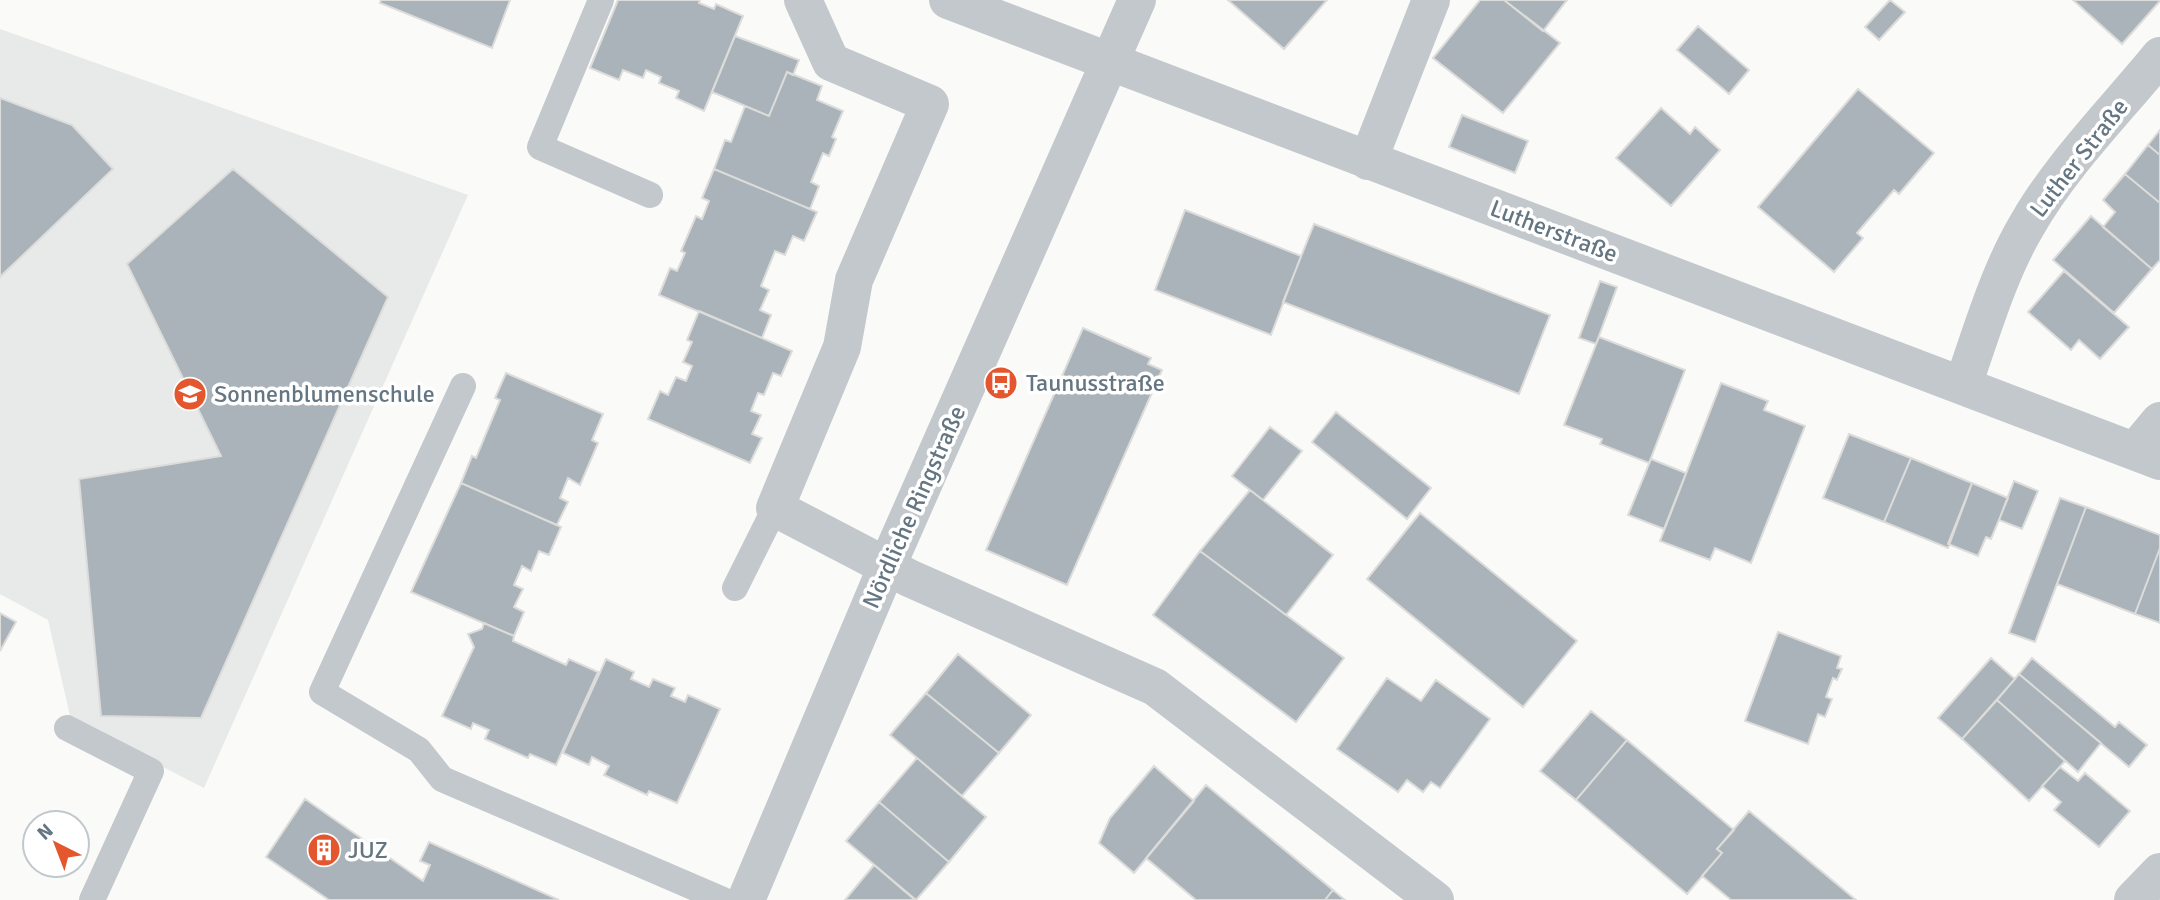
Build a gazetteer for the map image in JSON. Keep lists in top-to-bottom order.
{
  "streets": {
    "street": ["Luther Straße", "Lutherstraße", "Nördliche Ringstraße"]
  },
  "crossings": [
    ["Luther Straße", "Lutherstraße"],
    ["Lutherstraße", "Nördliche Ringstraße"]
  ],
  "places": {
    "bus stop": ["Taunusstraße"],
    "school or university": ["Sonnenblumenschule"],
    "building": ["JUZ"]
  },
  "north": "top left"
}
